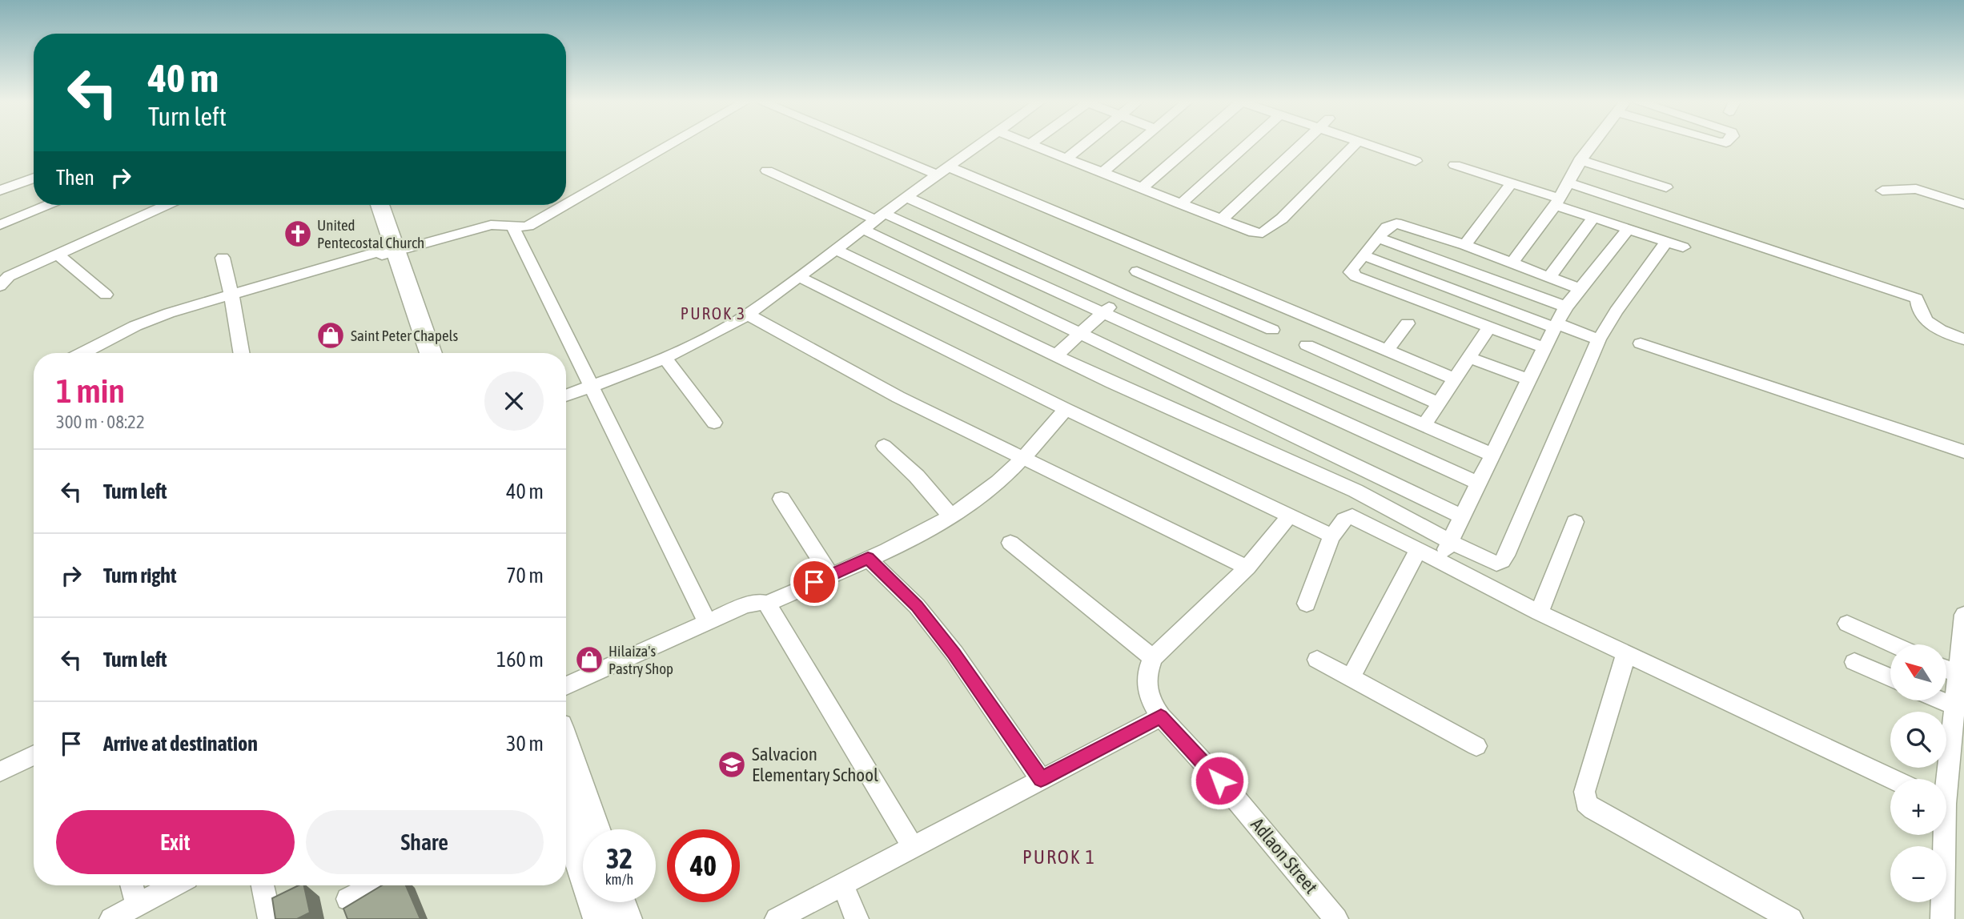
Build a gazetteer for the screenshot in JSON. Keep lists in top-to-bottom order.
{
  "streets": {
    "street": ["Adlaon Street"]
  },
  "districts": ["PUROK 3", "PUROK 1"],
  "places": {
    "church": ["United Pentecostal Church"],
    "shop": ["Saint Peter Chapels", "Hilaiza's Pastry Shop"],
    "school or university": ["Salvacion Elementary School"]
  },
  "north": "top left",
  "page": {
    "turn": ["40 m", "Turn left"],
    "then": "Then",
    "heading": ["1 min", "300 m · 08:22"],
    "list": [
      {
        "name": "Turn left",
        "value": "40 m"
      },
      {
        "name": "Turn right",
        "value": "70 m"
      },
      {
        "name": "Turn left",
        "value": "160 m"
      },
      {
        "name": "Arrive at destination",
        "value": "30 m"
      }
    ],
    "map_buttons": ["+", "−"],
    "buttons": ["Exit", "Share"],
    "speed": "32 km/h",
    "limit": "40"
  }
}
